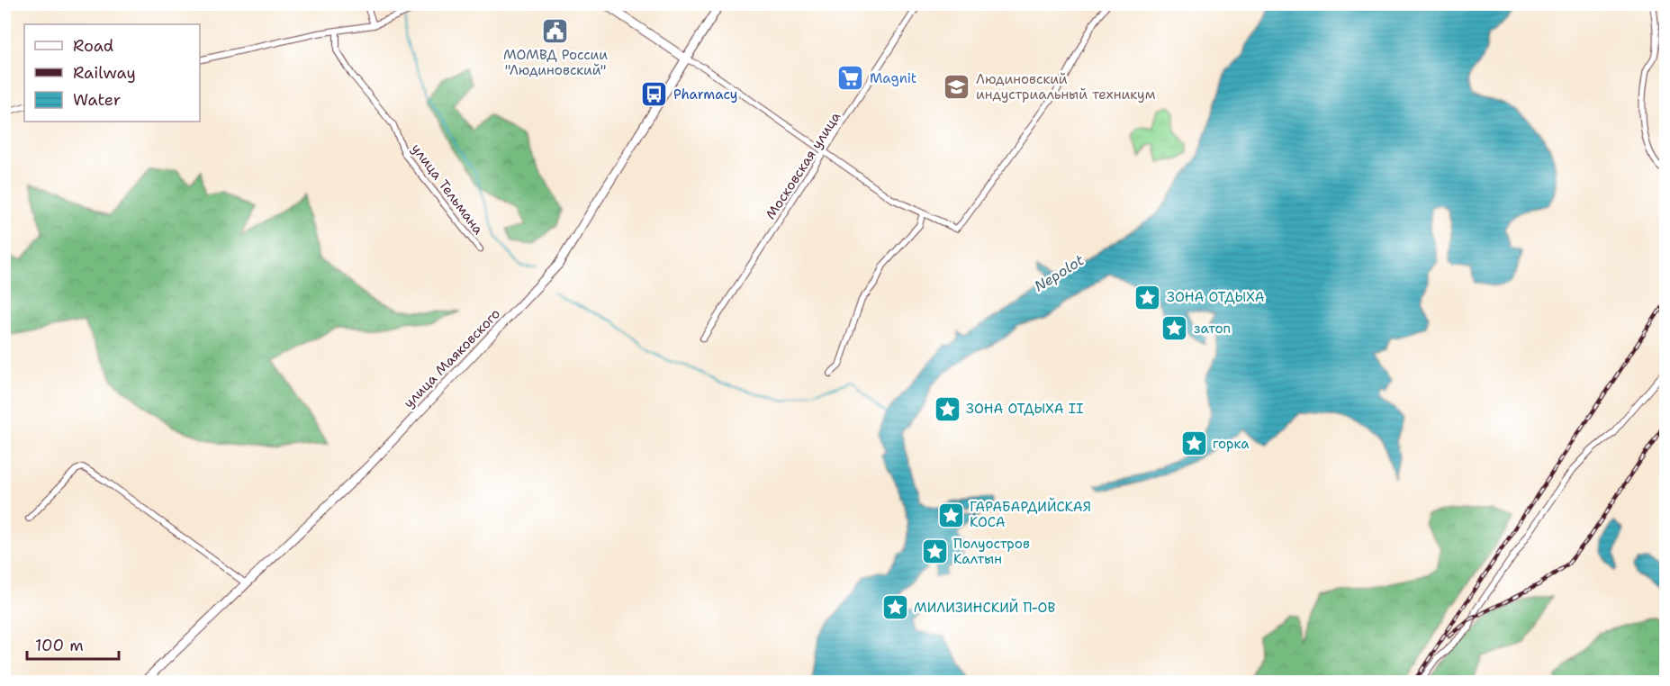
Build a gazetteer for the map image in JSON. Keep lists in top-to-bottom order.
{
  "streets": {
    "street": ["Московская улица", "улица Тельмана", "улица Маяковского"]
  },
  "water": ["Nepolot"],
  "places": {
    "public building": ["МОМВД России \"Людиновский\""],
    "supermarket": ["Magnit"],
    "school or university": ["Людиновский индустриальный техникум"],
    "bus stop": ["Pharmacy"],
    "place": [
      "ЗОНА ОТДЫХА",
      "затоп",
      "ЗОНА ОТДЫХА II",
      "горка",
      "ГАРАБАРДИЙСКАЯ КОСА",
      "Полуостров Калтын",
      "МИЛИЗИНСКИЙ П-ОВ"
    ]
  },
  "legend": ["Road", "Railway", "Water"],
  "scale_bar": "100 m"
}
